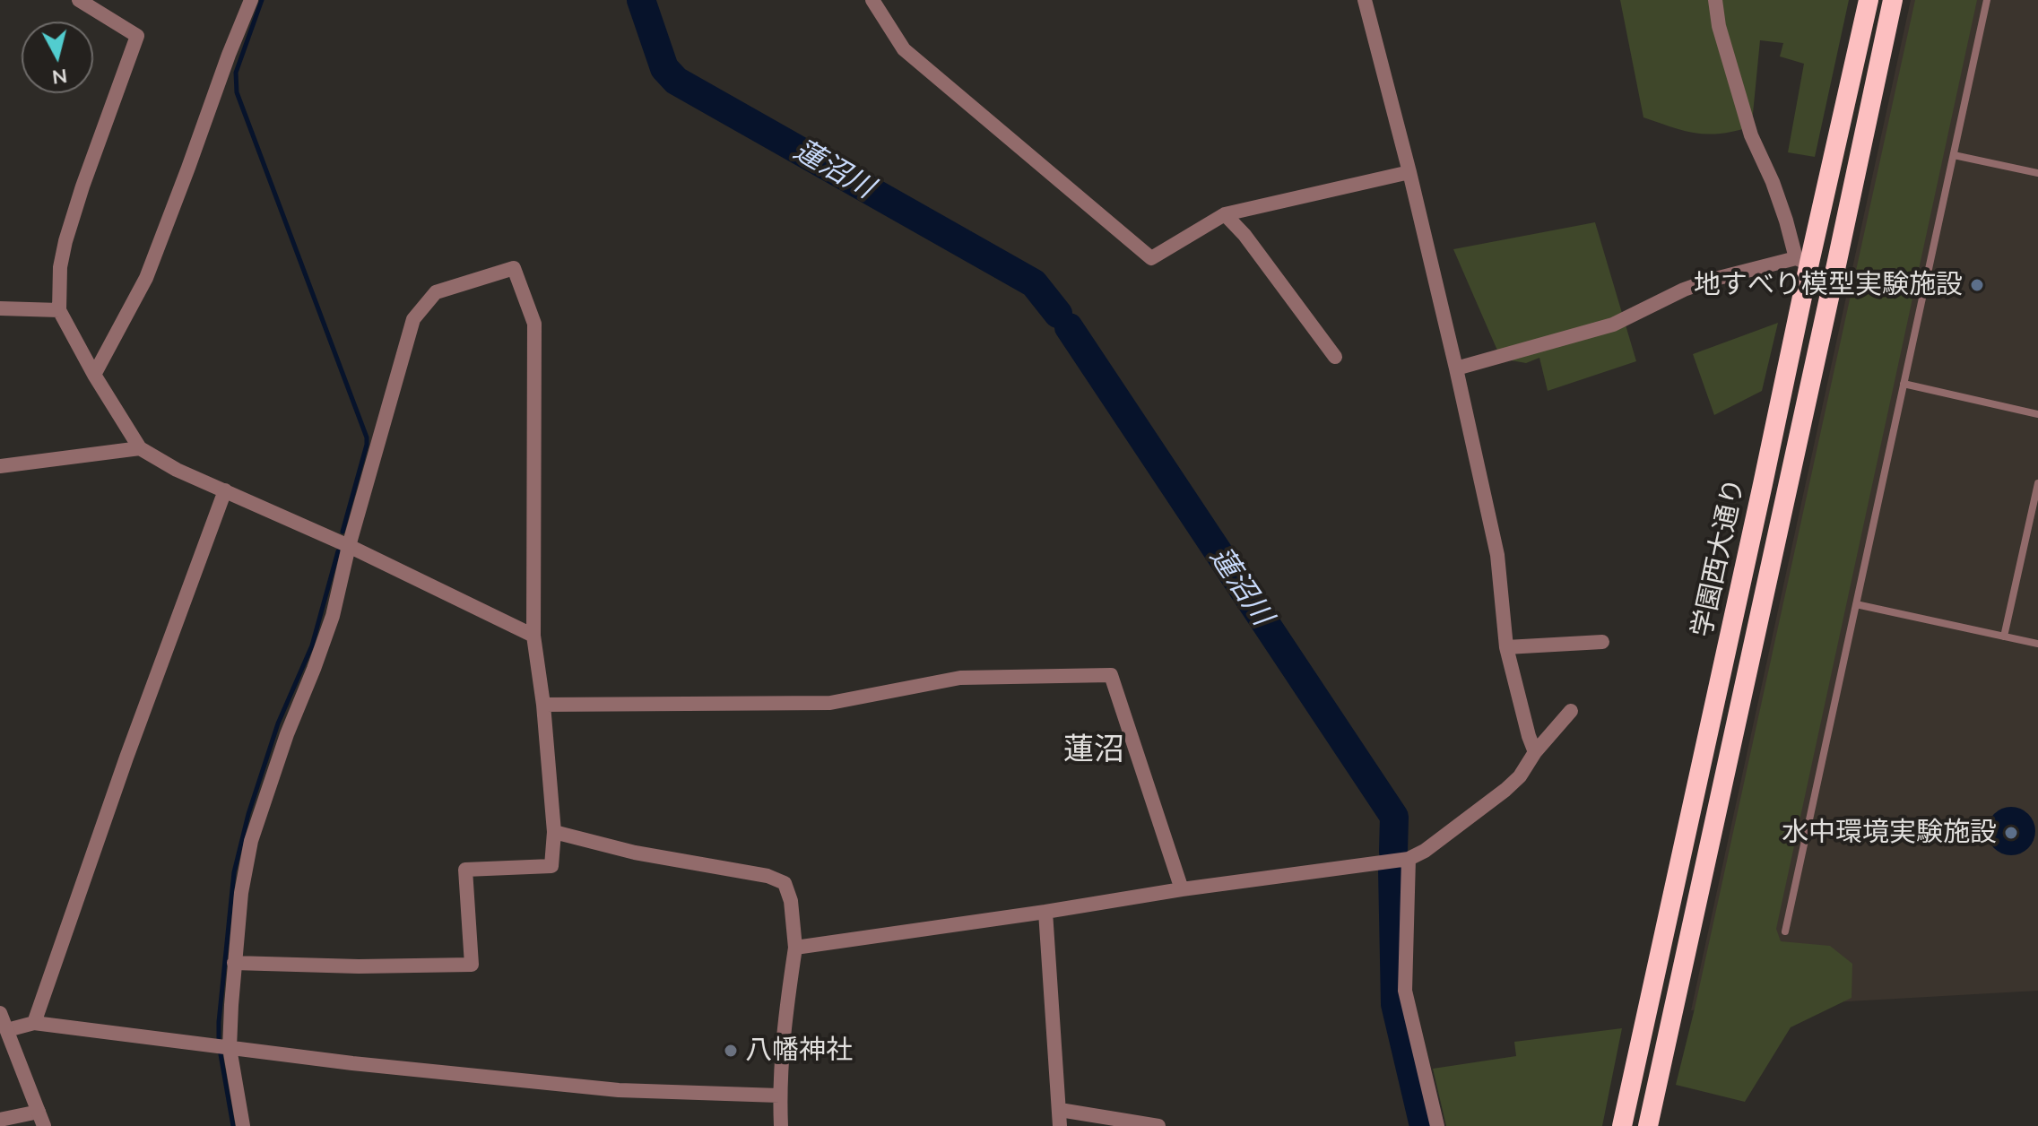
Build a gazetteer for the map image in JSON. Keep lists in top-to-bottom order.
{
  "streets": {
    "highway": ["学園西大通り"]
  },
  "districts": ["蓮沼"],
  "water": ["蓮沼川"],
  "places": ["地すべり模型実験施設", "水中環境実験施設", "八幡神社"],
  "north": "bottom"
}
